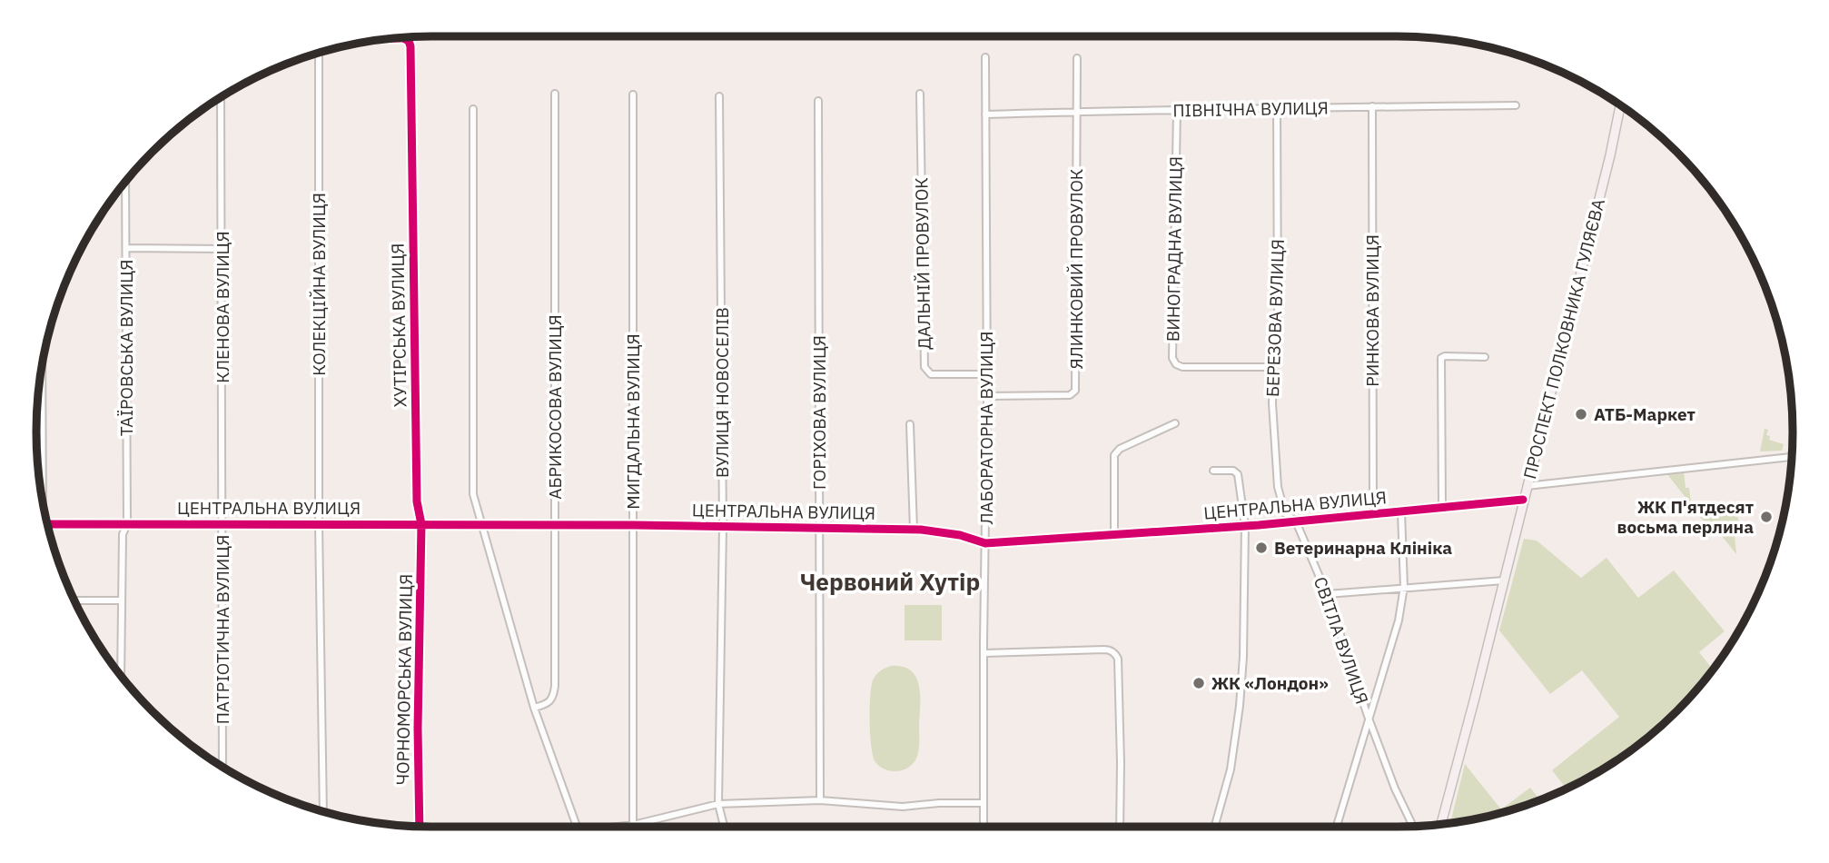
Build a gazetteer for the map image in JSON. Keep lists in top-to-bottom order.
{
  "streets": {
    "main road": ["ПРОСПЕКТ ПОЛКОВНИКА ГУЛЯЄВА"],
    "street": [
      "ПІВНІЧНА ВУЛИЦЯ",
      "ВИНОГРАДНА ВУЛИЦЯ",
      "ДАЛЬНІЙ ПРОВУЛОК",
      "ЯЛИНКОВИЙ ПРОВУЛОК",
      "КОЛЕКЦІЙНА ВУЛИЦЯ",
      "КЛЕНОВА ВУЛИЦЯ",
      "РИНКОВА ВУЛИЦЯ",
      "БЕРЕЗОВА ВУЛИЦЯ",
      "ХУТІРСЬКА ВУЛИЦЯ",
      "ТАЇРОВСЬКА ВУЛИЦЯ",
      "ВУЛИЦЯ НОВОСЕЛІВ",
      "АБРИКОСОВА ВУЛИЦЯ",
      "ГОРІХОВА ВУЛИЦЯ",
      "МИГДАЛЬНА ВУЛИЦЯ",
      "ЛАБОРАТОРНА ВУЛИЦЯ",
      "ЦЕНТРАЛЬНА ВУЛИЦЯ",
      "ПАТРІОТИЧНА ВУЛИЦЯ",
      "СВІТЛА ВУЛИЦЯ",
      "ЧОРНОМОРСЬКА ВУЛИЦЯ"
    ]
  },
  "crossings": [
    ["ПІВНІЧНА ВУЛИЦЯ", "ВИНОГРАДНА ВУЛИЦЯ"],
    ["ПІВНІЧНА ВУЛИЦЯ", "ЯЛИНКОВИЙ ПРОВУЛОК"],
    ["ПІВНІЧНА ВУЛИЦЯ", "РИНКОВА ВУЛИЦЯ"],
    ["ПІВНІЧНА ВУЛИЦЯ", "БЕРЕЗОВА ВУЛИЦЯ"],
    ["ПІВНІЧНА ВУЛИЦЯ", "ЛАБОРАТОРНА ВУЛИЦЯ"],
    ["ВИНОГРАДНА ВУЛИЦЯ", "БЕРЕЗОВА ВУЛИЦЯ"],
    ["ДАЛЬНІЙ ПРОВУЛОК", "ЛАБОРАТОРНА ВУЛИЦЯ"],
    ["ЯЛИНКОВИЙ ПРОВУЛОК", "ЛАБОРАТОРНА ВУЛИЦЯ"],
    ["КОЛЕКЦІЙНА ВУЛИЦЯ", "ЦЕНТРАЛЬНА ВУЛИЦЯ"],
    ["КЛЕНОВА ВУЛИЦЯ", "ЦЕНТРАЛЬНА ВУЛИЦЯ"],
    ["КЛЕНОВА ВУЛИЦЯ", "ПАТРІОТИЧНА ВУЛИЦЯ"],
    ["РИНКОВА ВУЛИЦЯ", "ЦЕНТРАЛЬНА ВУЛИЦЯ"],
    ["БЕРЕЗОВА ВУЛИЦЯ", "ЦЕНТРАЛЬНА ВУЛИЦЯ"],
    ["БЕРЕЗОВА ВУЛИЦЯ", "СВІТЛА ВУЛИЦЯ"],
    ["ХУТІРСЬКА ВУЛИЦЯ", "ЦЕНТРАЛЬНА ВУЛИЦЯ"],
    ["ХУТІРСЬКА ВУЛИЦЯ", "ЧОРНОМОРСЬКА ВУЛИЦЯ"],
    ["ПРОСПЕКТ ПОЛКОВНИКА ГУЛЯЄВА", "ЦЕНТРАЛЬНА ВУЛИЦЯ"],
    ["ТАЇРОВСЬКА ВУЛИЦЯ", "ЦЕНТРАЛЬНА ВУЛИЦЯ"],
    ["ВУЛИЦЯ НОВОСЕЛІВ", "ЦЕНТРАЛЬНА ВУЛИЦЯ"],
    ["АБРИКОСОВА ВУЛИЦЯ", "ЦЕНТРАЛЬНА ВУЛИЦЯ"],
    ["ГОРІХОВА ВУЛИЦЯ", "ЦЕНТРАЛЬНА ВУЛИЦЯ"],
    ["МИГДАЛЬНА ВУЛИЦЯ", "ЦЕНТРАЛЬНА ВУЛИЦЯ"],
    ["ЛАБОРАТОРНА ВУЛИЦЯ", "ЦЕНТРАЛЬНА ВУЛИЦЯ"],
    ["ЦЕНТРАЛЬНА ВУЛИЦЯ", "ПАТРІОТИЧНА ВУЛИЦЯ"],
    ["ЦЕНТРАЛЬНА ВУЛИЦЯ", "СВІТЛА ВУЛИЦЯ"],
    ["ЦЕНТРАЛЬНА ВУЛИЦЯ", "ЧОРНОМОРСЬКА ВУЛИЦЯ"]
  ],
  "districts": ["Червоний Хутір"],
  "places": [
    "АТБ-Маркет",
    "ЖК П'ятдесят восьма перлина",
    "Ветеринарна Клініка",
    "ЖК «Лондон»"
  ]
}
